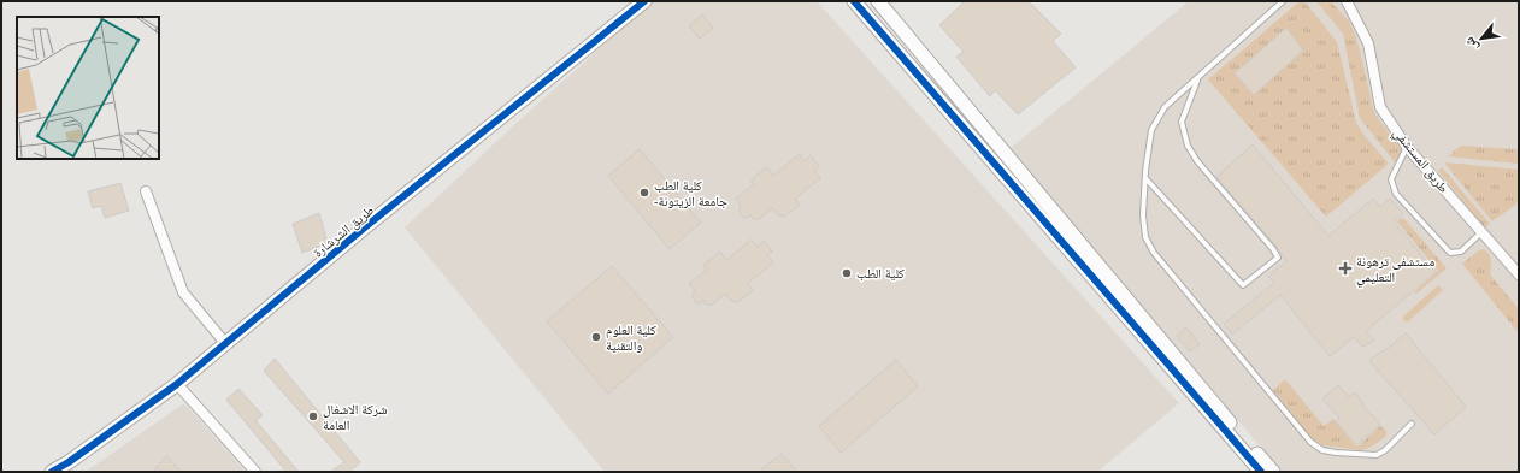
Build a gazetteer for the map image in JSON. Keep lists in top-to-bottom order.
{
  "streets": {
    "street": ["طريق المستشفي", "طريق الشرشارة"]
  },
  "places": {
    "other": [
      "كلية الطب -جامعة الزيتونة",
      "كلية الطب",
      "كلية العلوم والتقنية",
      "شركة الاشغال العامة"
    ],
    "health": ["مستشفى ترهونة التعليمي"]
  },
  "north": "bottom left"
}
